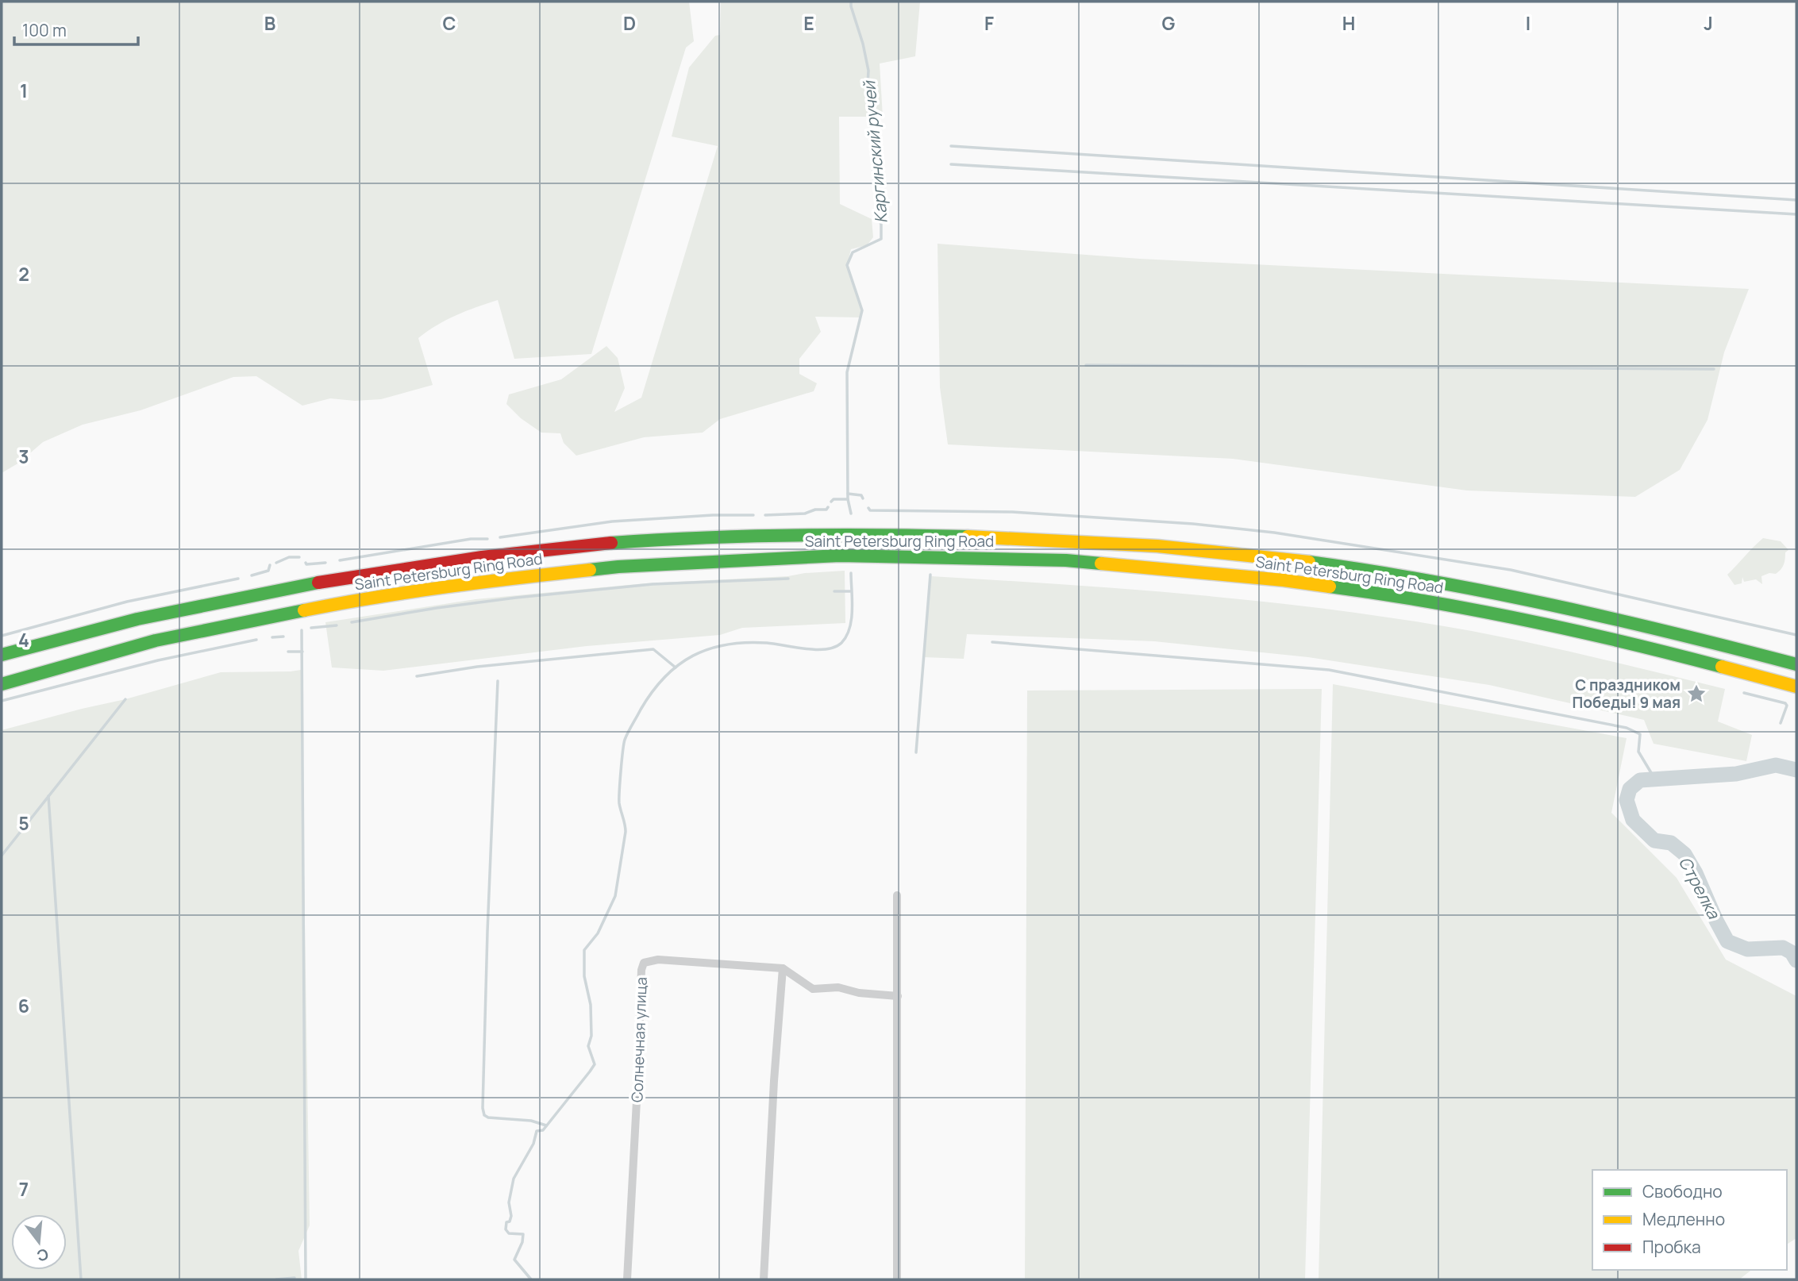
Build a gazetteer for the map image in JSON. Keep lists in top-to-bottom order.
{
  "streets": {
    "highway": ["Saint Petersburg Ring Road"],
    "street": ["Солнечная улица"]
  },
  "water": ["Каргинский ручей", "Стрелка"],
  "places": {
    "place": ["С праздником Победы! 9 мая"]
  },
  "legend": ["Свободно", "Медленно", "Пробка"],
  "scale_bar": "100 m",
  "north": "bottom",
  "grid": {
    "columns": [
      "B",
      "C",
      "D",
      "E",
      "F",
      "G",
      "H",
      "I",
      "J"
    ],
    "rows": [
      "1",
      "2",
      "3",
      "4",
      "5",
      "6",
      "7"
    ]
  }
}
